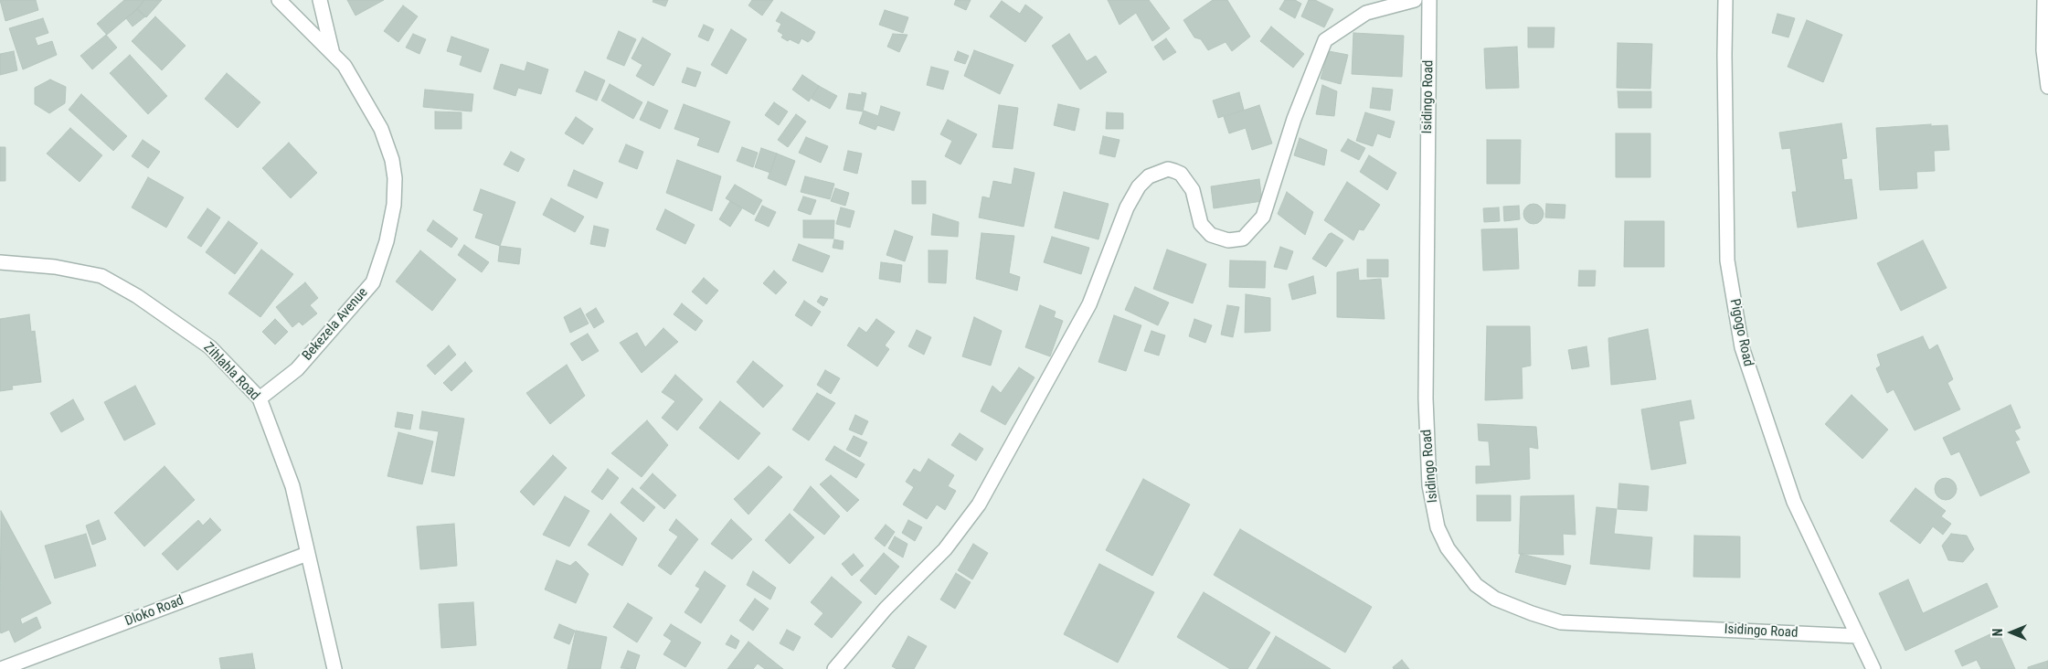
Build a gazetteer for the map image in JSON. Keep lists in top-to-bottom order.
{
  "streets": {
    "street": [
      "Isidingo Road",
      "Bekezela Avenue",
      "Pigogo Road",
      "Zihlahla Road",
      "Dloko Road"
    ]
  },
  "crossings": [
    ["Isidingo Road", "Pigogo Road"],
    ["Bekezela Avenue", "Zihlahla Road"],
    ["Zihlahla Road", "Dloko Road"]
  ],
  "north": "left"
}
